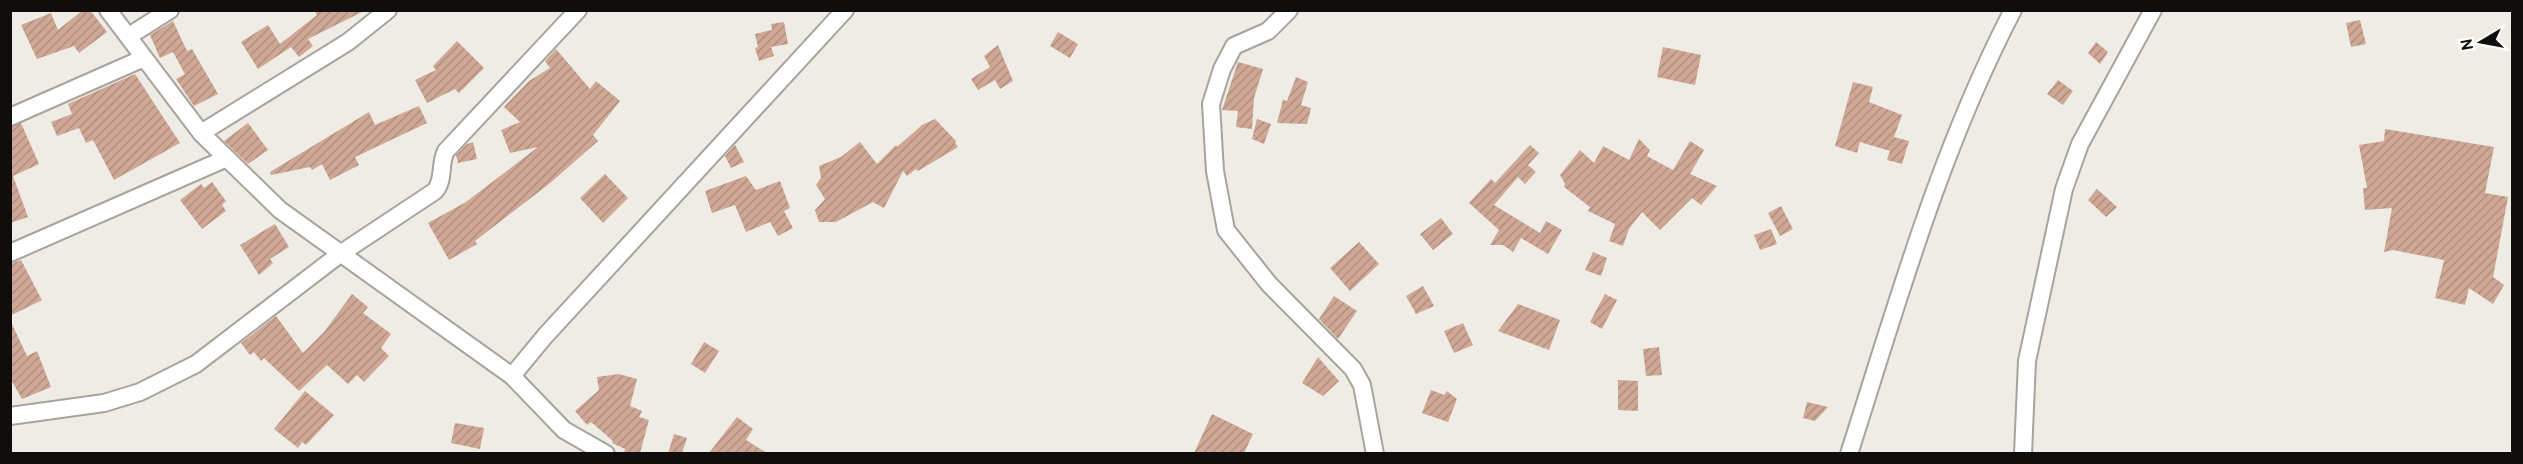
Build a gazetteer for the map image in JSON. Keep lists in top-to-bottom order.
{
  "north": "left"
}
